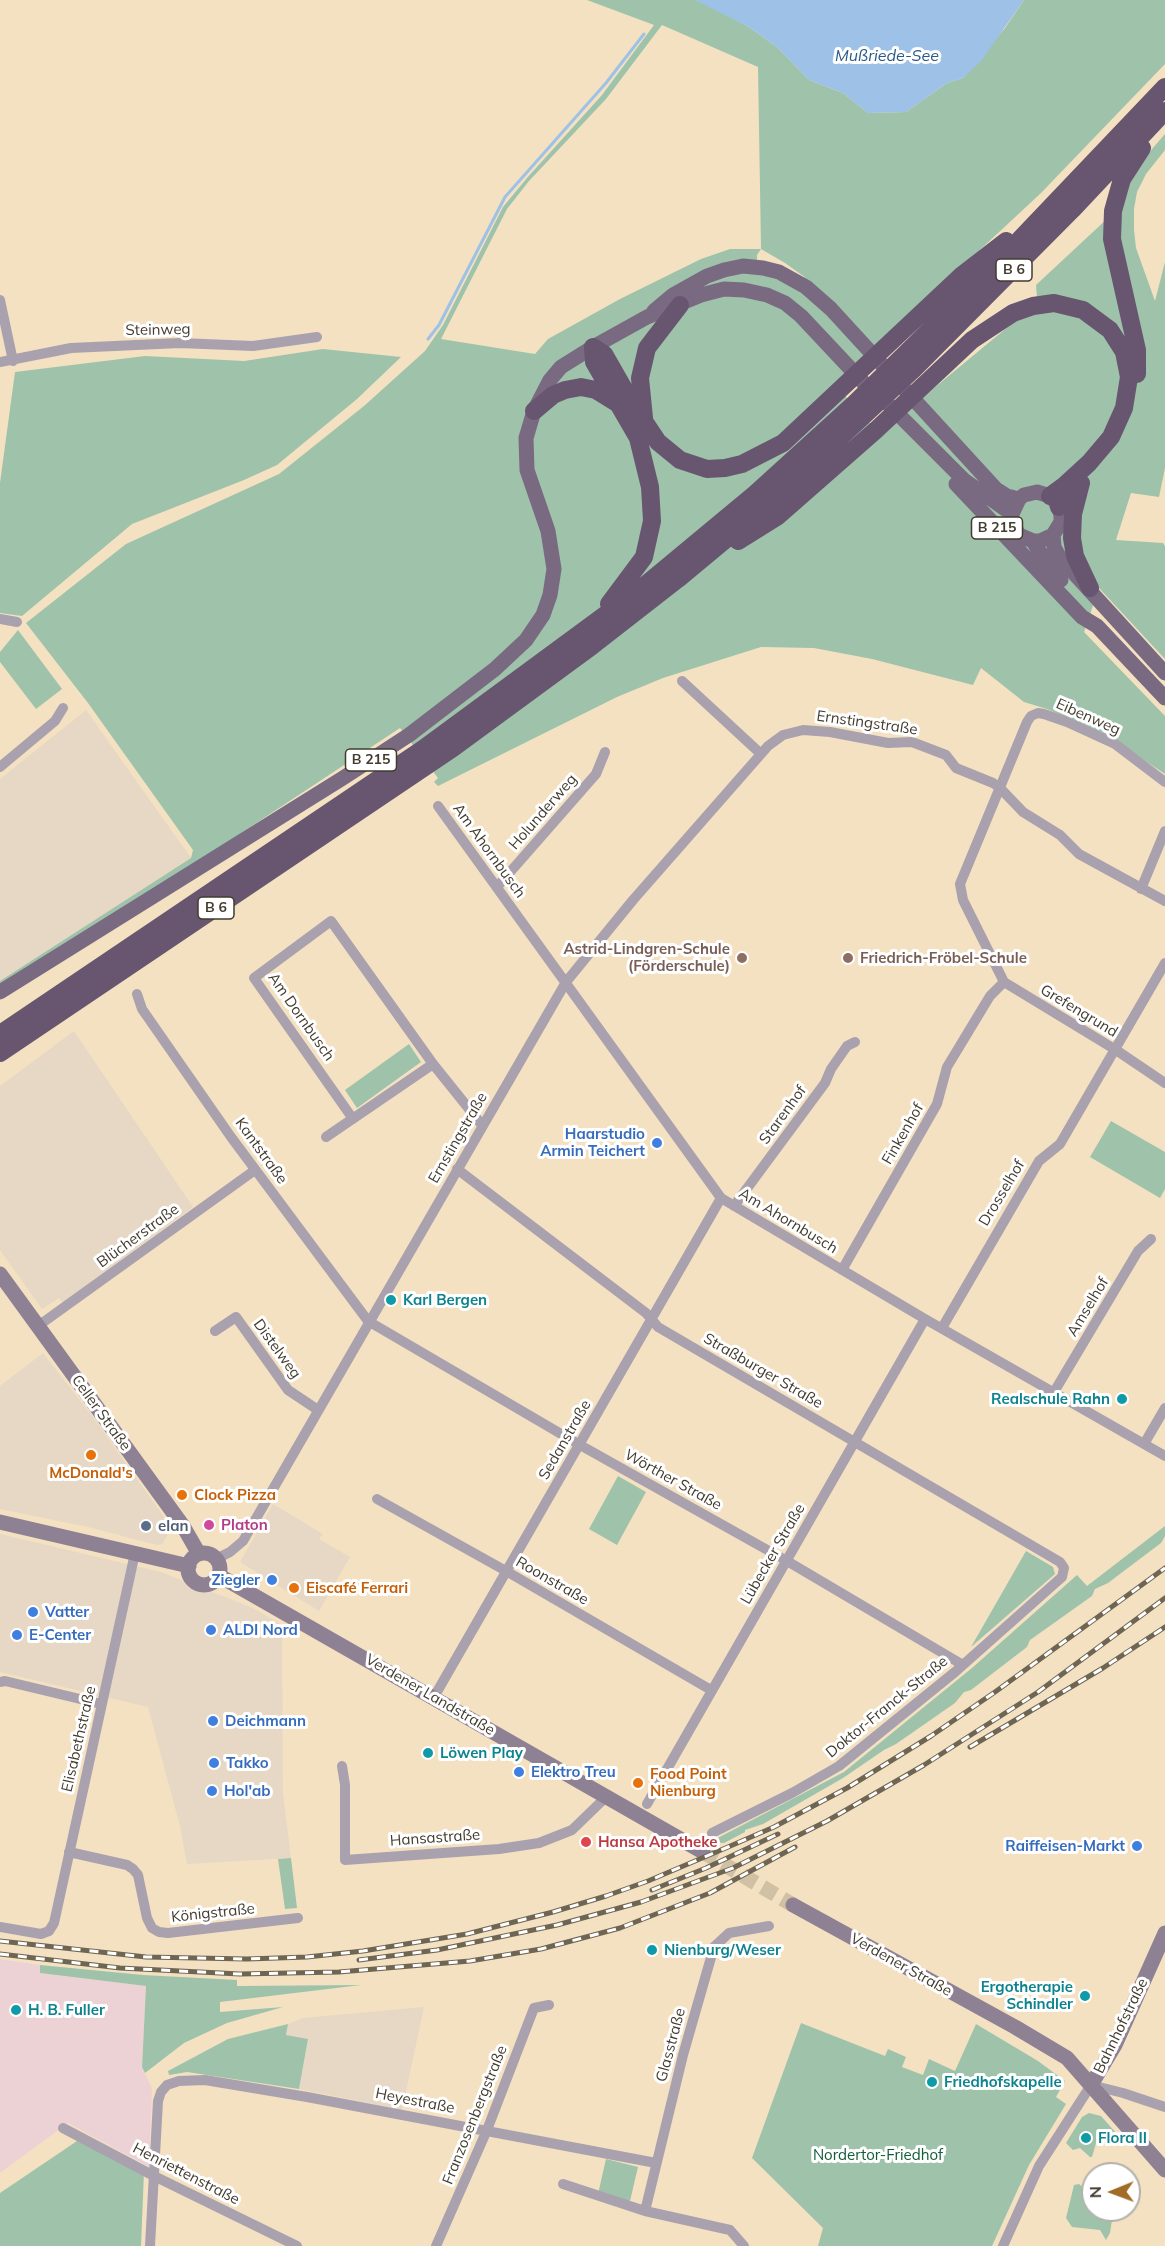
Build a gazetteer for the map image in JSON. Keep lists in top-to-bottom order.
{
  "streets": {
    "highway": ["B 6"],
    "main road": [
      "B 215",
      "Celler Straße",
      "Verdener Landstraße",
      "Verdener Straße",
      "Bahnhofstraße"
    ],
    "street": [
      "Steinweg",
      "Eibenweg",
      "Ernstingstraße",
      "Holunderweg",
      "Am Ahornbusch",
      "Grefengrund",
      "Am Dornbusch",
      "Starenhof",
      "Finkenhof",
      "Kantstraße",
      "Drosselhof",
      "Blücherstraße",
      "Amselhof",
      "Distelweg",
      "Straßburger Straße",
      "Sedanstraße",
      "Wörther Straße",
      "Lübecker Straße",
      "Roonstraße",
      "Doktor-Franck-Straße",
      "Elisabethstraße",
      "Hansastraße",
      "Königstraße",
      "Glasstraße",
      "Heyestraße",
      "Franzosenbergstraße",
      "Henriettenstraße"
    ]
  },
  "crossings": [
    ["Eibenweg", "Ernstingstraße"],
    ["Ernstingstraße", "Am Ahornbusch"],
    ["Ernstingstraße", "Am Dornbusch"],
    ["Ernstingstraße", "Kantstraße"],
    ["Ernstingstraße", "Distelweg"],
    ["Ernstingstraße", "Straßburger Straße"],
    ["Ernstingstraße", "Celler Straße"],
    ["Ernstingstraße", "Wörther Straße"],
    ["Ernstingstraße", "Verdener Landstraße"],
    ["Holunderweg", "Am Ahornbusch"],
    ["Am Ahornbusch", "Starenhof"],
    ["Am Ahornbusch", "Finkenhof"],
    ["Am Ahornbusch", "Drosselhof"],
    ["Am Ahornbusch", "Amselhof"],
    ["Am Ahornbusch", "Sedanstraße"],
    ["Am Ahornbusch", "Lübecker Straße"],
    ["Grefengrund", "Finkenhof"],
    ["Grefengrund", "Drosselhof"],
    ["Kantstraße", "Blücherstraße"],
    ["Kantstraße", "Wörther Straße"],
    ["Blücherstraße", "Celler Straße"],
    ["Straßburger Straße", "Sedanstraße"],
    ["Straßburger Straße", "Lübecker Straße"],
    ["Straßburger Straße", "Doktor-Franck-Straße"],
    ["Celler Straße", "Verdener Landstraße"],
    ["Sedanstraße", "Wörther Straße"],
    ["Sedanstraße", "Roonstraße"],
    ["Sedanstraße", "Verdener Landstraße"],
    ["Wörther Straße", "Lübecker Straße"],
    ["Wörther Straße", "Doktor-Franck-Straße"],
    ["Lübecker Straße", "Roonstraße"],
    ["Verdener Landstraße", "Hansastraße"],
    ["Elisabethstraße", "Königstraße"],
    ["Verdener Straße", "Bahnhofstraße"],
    ["Glasstraße", "Heyestraße"],
    ["Heyestraße", "Franzosenbergstraße"],
    ["Heyestraße", "Henriettenstraße"]
  ],
  "water": ["Mußriede-See"],
  "parks": ["Nordertor-Friedhof"],
  "places": [
    "Astrid-Lindgren-Schule (Förderschule)",
    "Friedrich-Fröbel-Schule",
    "Haarstudio Armin Teichert",
    "Karl Bergen",
    "Realschule Rahn",
    "McDonald's",
    "Clock Pizza",
    "Platon",
    "elan",
    "Ziegler",
    "Eiscafé Ferrari",
    "Vatter",
    "ALDI Nord",
    "E-Center",
    "Deichmann",
    "Löwen Play",
    "Takko",
    "Elektro Treu",
    "Food Point Nienburg",
    "Hol'ab",
    "Hansa Apotheke",
    "Raiffeisen-Markt",
    "Nienburg/Weser",
    "Ergotherapie Schindler",
    "H. B. Fuller",
    "Friedhofskapelle",
    "Flora II"
  ],
  "north": "left"
}
